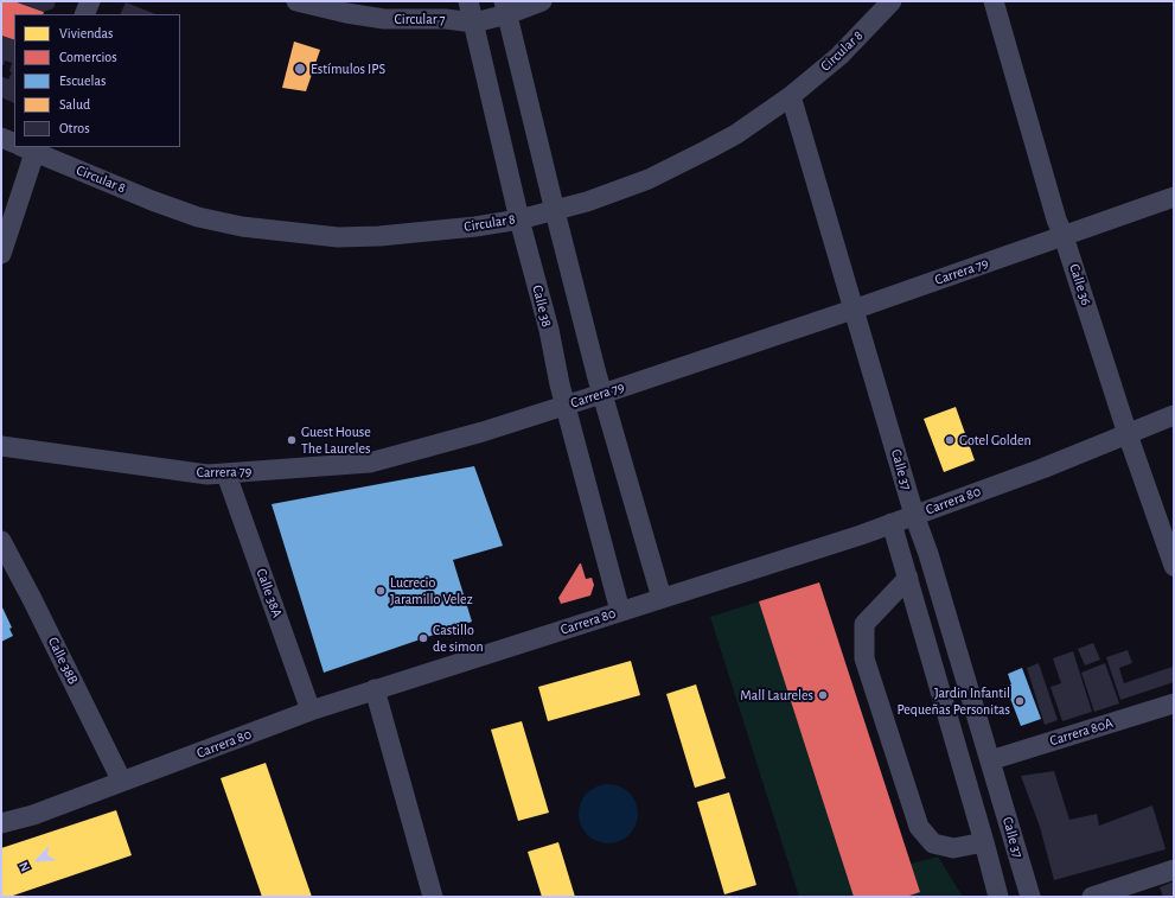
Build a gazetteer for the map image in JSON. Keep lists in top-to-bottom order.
{
  "streets": {
    "street": [
      "Circular 7",
      "Circular 8",
      "Carrera 79",
      "Calle 36",
      "Calle 38",
      "Calle 37",
      "Carrera 80",
      "Calle 38A",
      "Calle 38B",
      "Carrera 80A"
    ]
  },
  "crossings": [
    ["Circular 7", "Calle 38"],
    ["Circular 8", "Calle 38"],
    ["Circular 8", "Calle 37"],
    ["Carrera 79", "Calle 36"],
    ["Carrera 79", "Calle 38"],
    ["Carrera 79", "Calle 37"],
    ["Carrera 79", "Calle 38A"],
    ["Calle 36", "Carrera 80"],
    ["Calle 38", "Carrera 80"],
    ["Calle 37", "Carrera 80"],
    ["Calle 37", "Carrera 80A"],
    ["Carrera 80", "Calle 38A"],
    ["Carrera 80", "Calle 38B"]
  ],
  "places": [
    "Estímulos IPS",
    "Guest House The Laureles",
    "Gotel Golden",
    "Lucrecio Jaramillo Velez",
    "Castillo de simon",
    "Mall Laureles",
    "Jardin Infantil Pequeñas Personitas"
  ],
  "legend": [
    "Viviendas",
    "Comercios",
    "Escuelas",
    "Salud",
    "Otros"
  ],
  "north": "bottom left"
}
